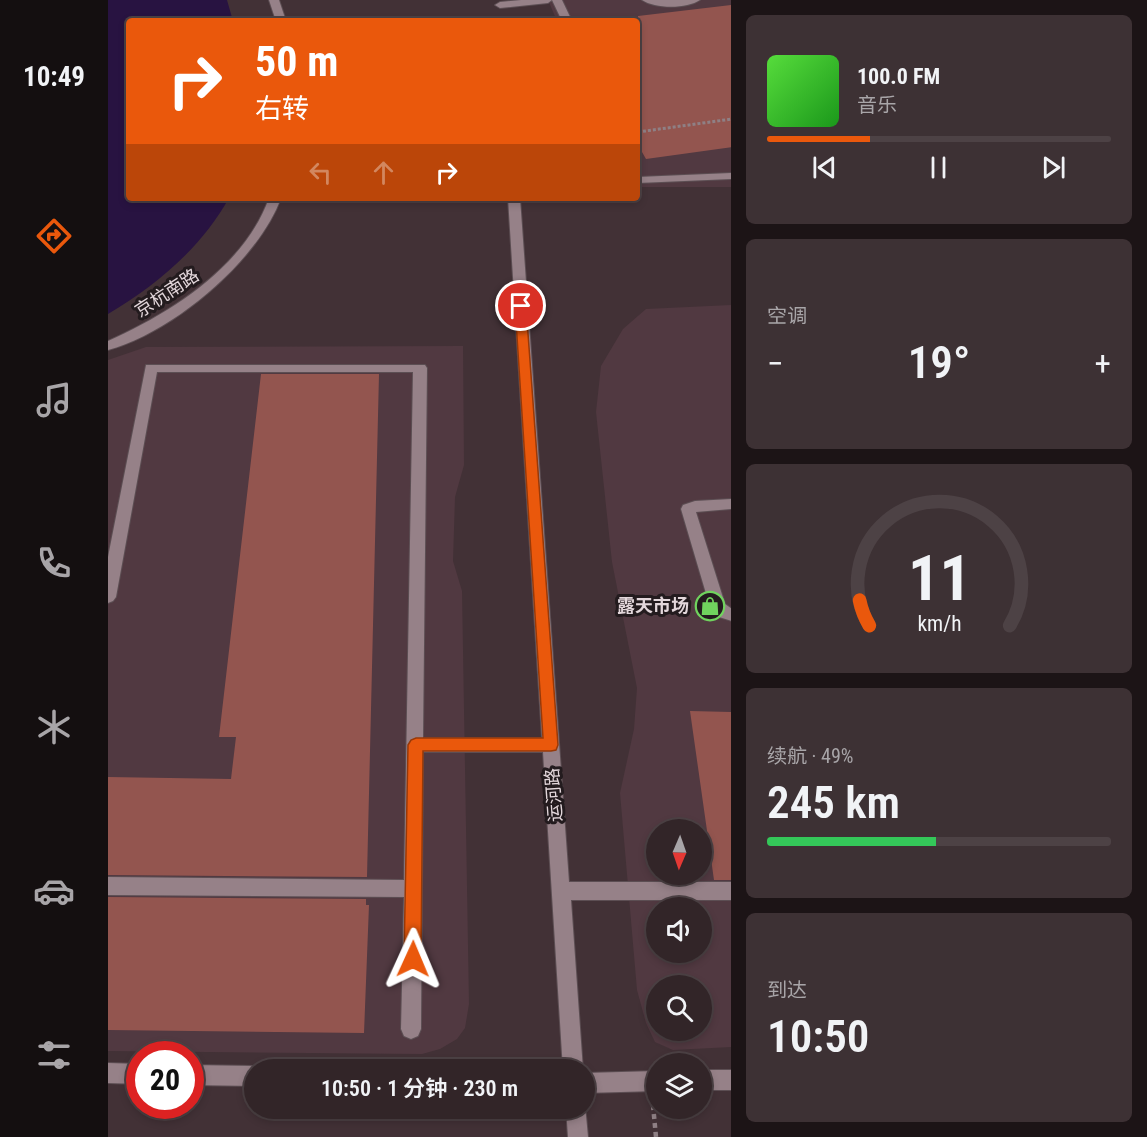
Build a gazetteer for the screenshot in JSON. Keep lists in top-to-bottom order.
{
  "streets": {
    "street": ["京杭南路", "运河路"]
  },
  "places": {
    "shop": ["露天市场"]
  },
  "north": "bottom",
  "page": {
    "tabs": "10:49",
    "turn": ["50 m", "右转"],
    "song": ["100.0 FM", "音乐"],
    "tile": [
      "空调",
      ["续航 · 49%", "245 km"],
      ["到达", "10:50"]
    ],
    "heat": ["−", "19°", "+"],
    "limit": "20",
    "trip": "10:50 · 1 分钟 · 230 m",
    "gauge": ["11", "km/h"]
  }
}
